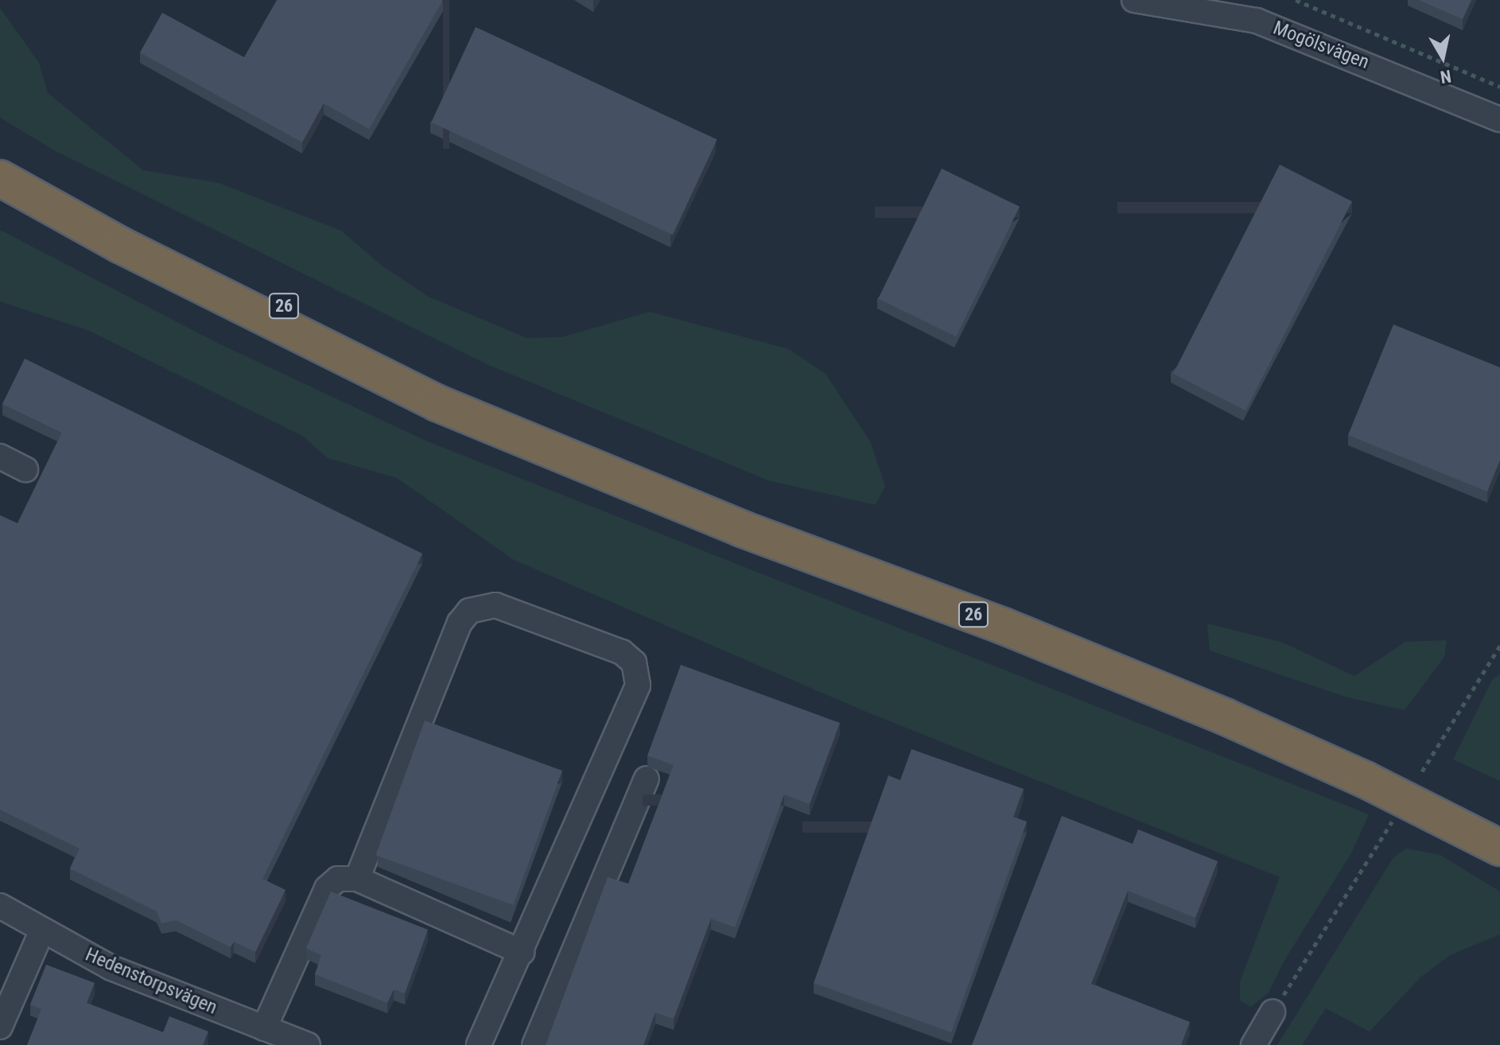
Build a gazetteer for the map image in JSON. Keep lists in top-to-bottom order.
{
  "streets": {
    "highway": ["26"],
    "street": ["Mogölsvägen", "Hedenstorpsvägen"]
  },
  "north": "bottom"
}
